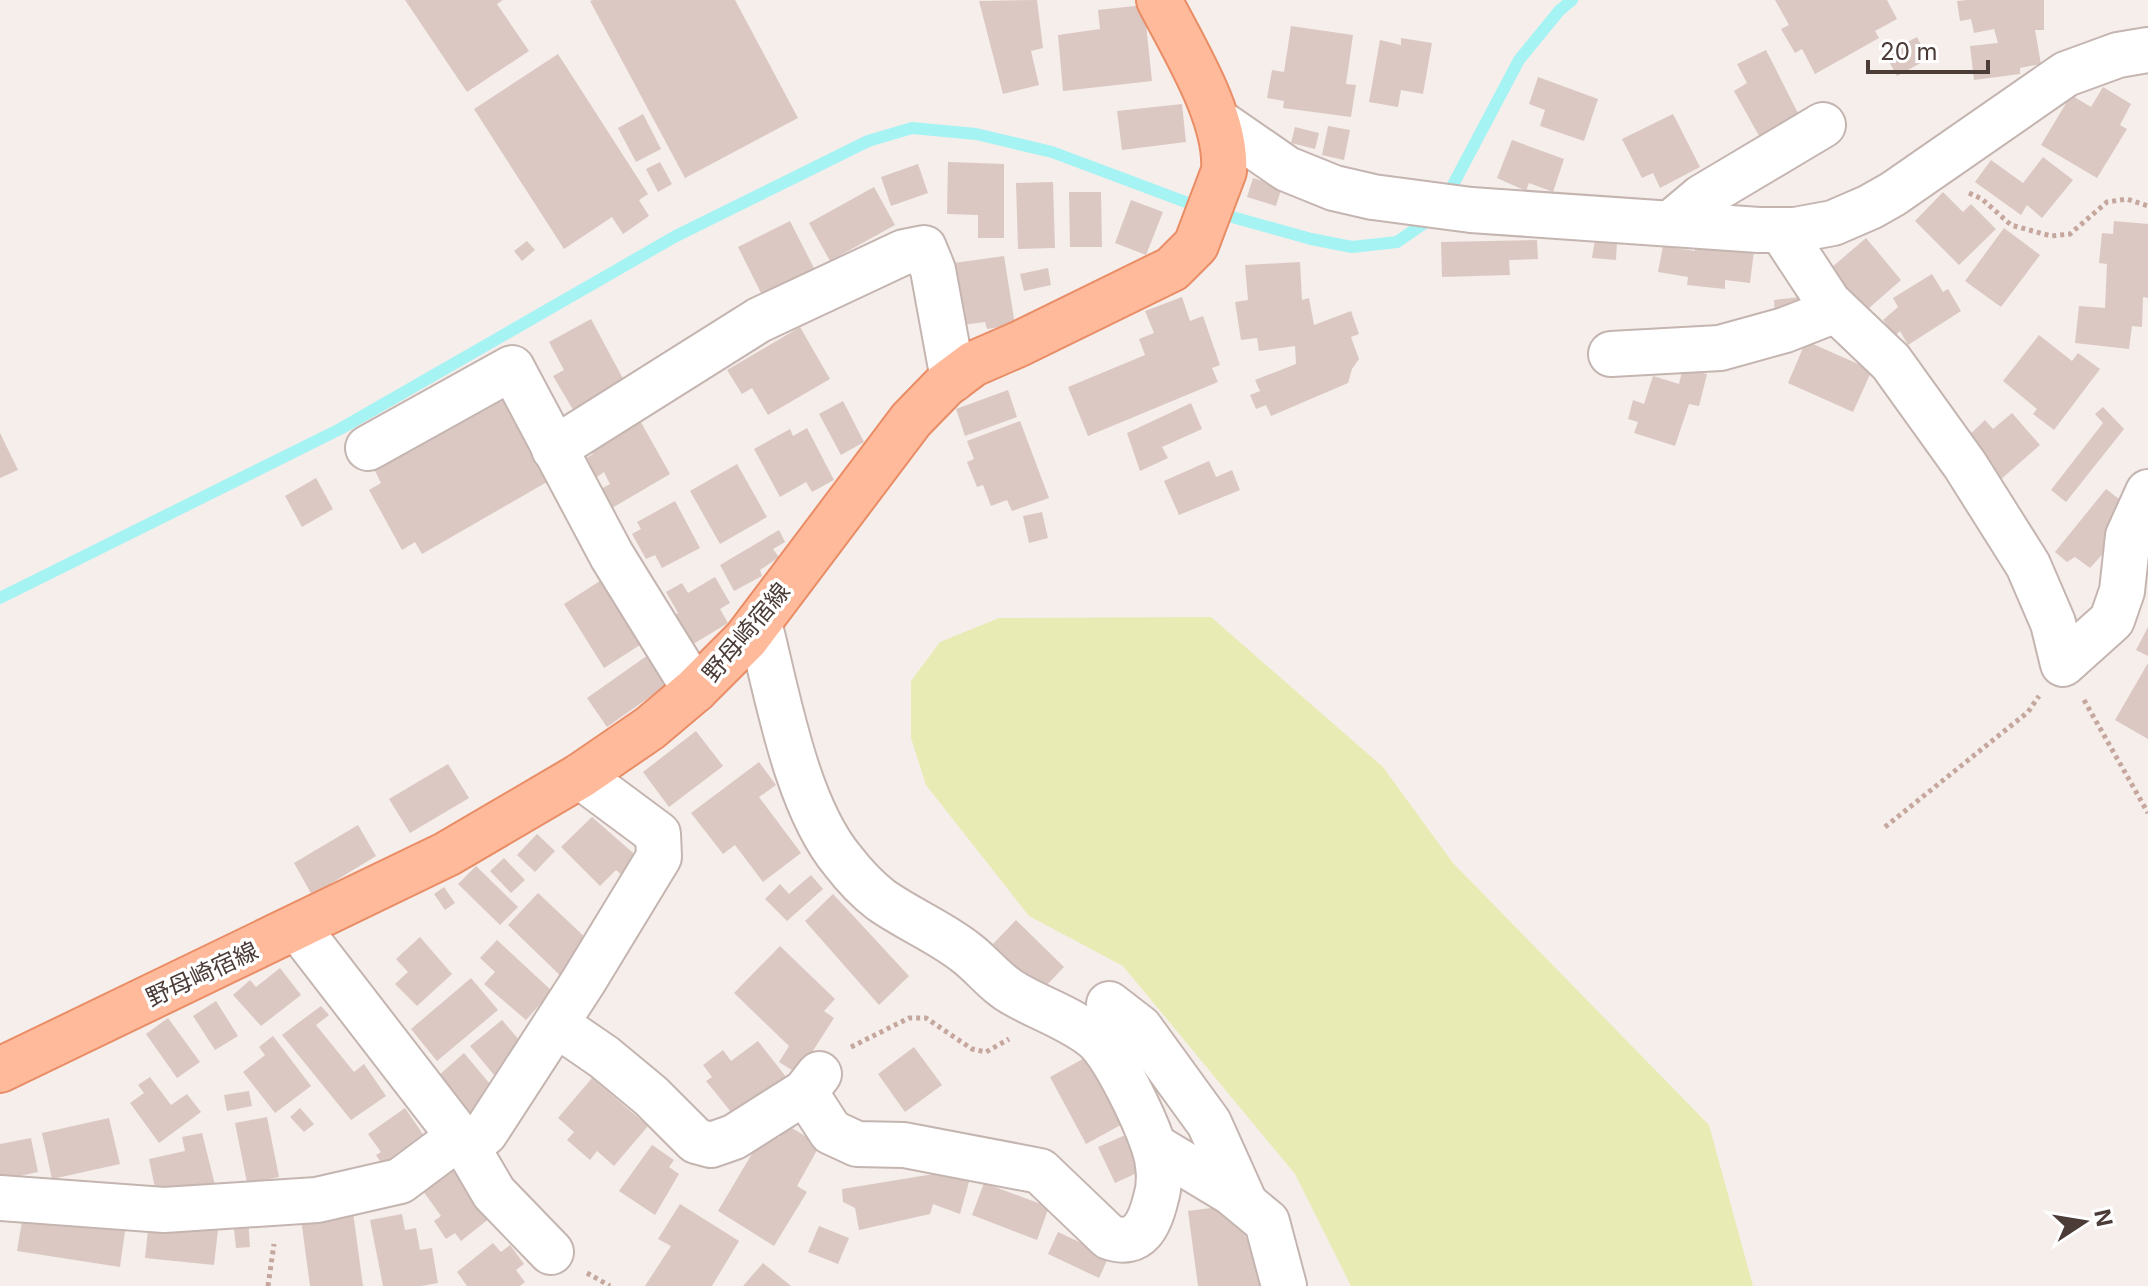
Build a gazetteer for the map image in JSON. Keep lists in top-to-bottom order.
{
  "streets": {
    "main road": ["野母崎宿線"]
  },
  "scale_bar": "20 m",
  "north": "right"
}
